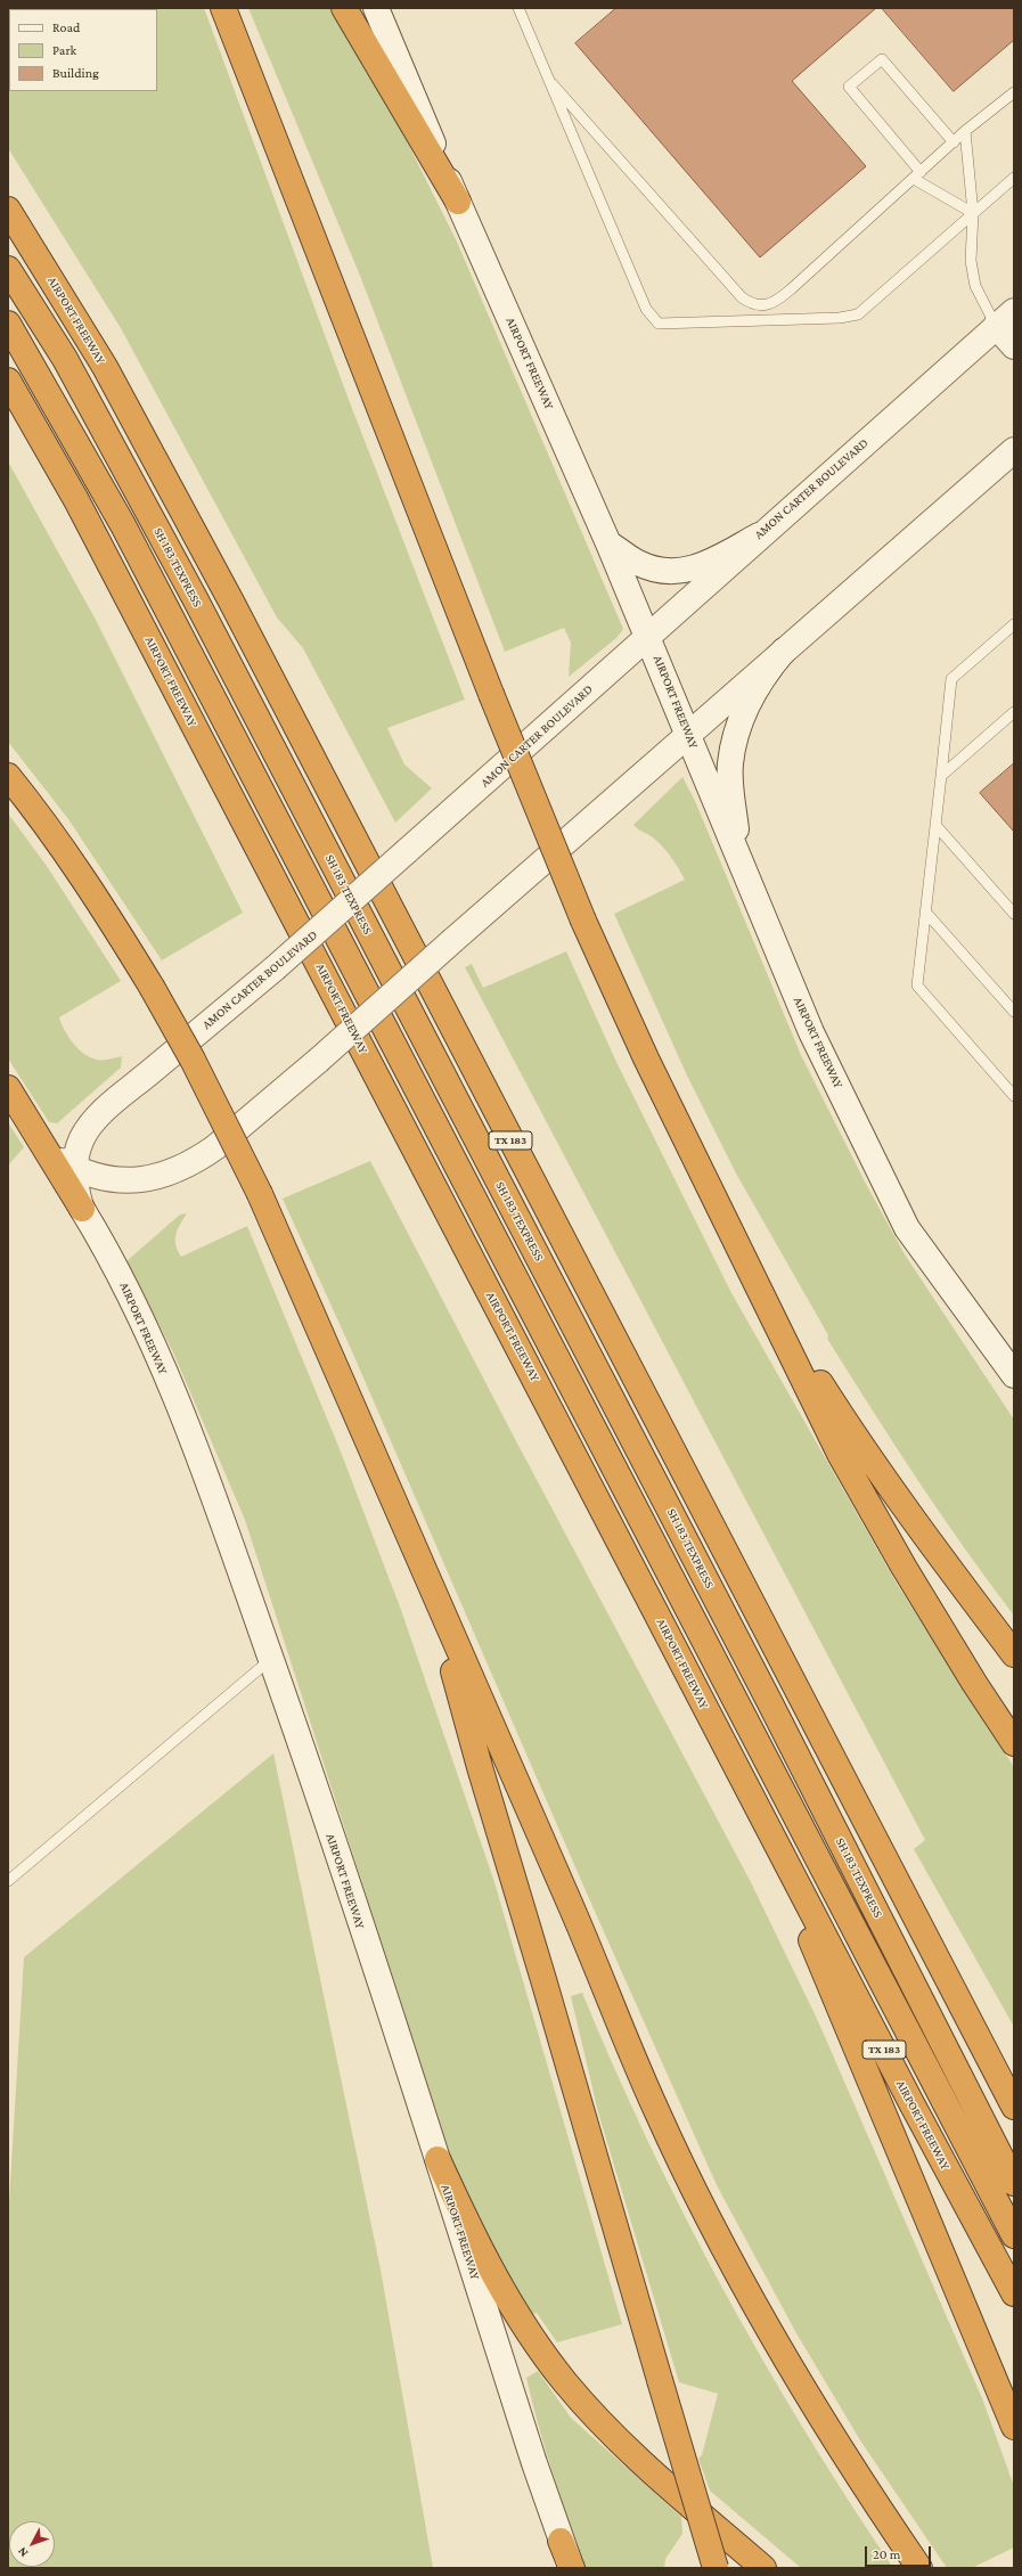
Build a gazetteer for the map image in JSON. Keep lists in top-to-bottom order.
{
  "streets": {
    "highway": ["AIRPORT FREEWAY", "SH 183 TEXPRESS", "TX 183"],
    "main road": ["AMON CARTER BOULEVARD"]
  },
  "crossings": [
    ["AIRPORT FREEWAY", "AMON CARTER BOULEVARD"]
  ],
  "legend": ["Road", "Park", "Building"],
  "scale_bar": "20 m",
  "north": "bottom left"
}
